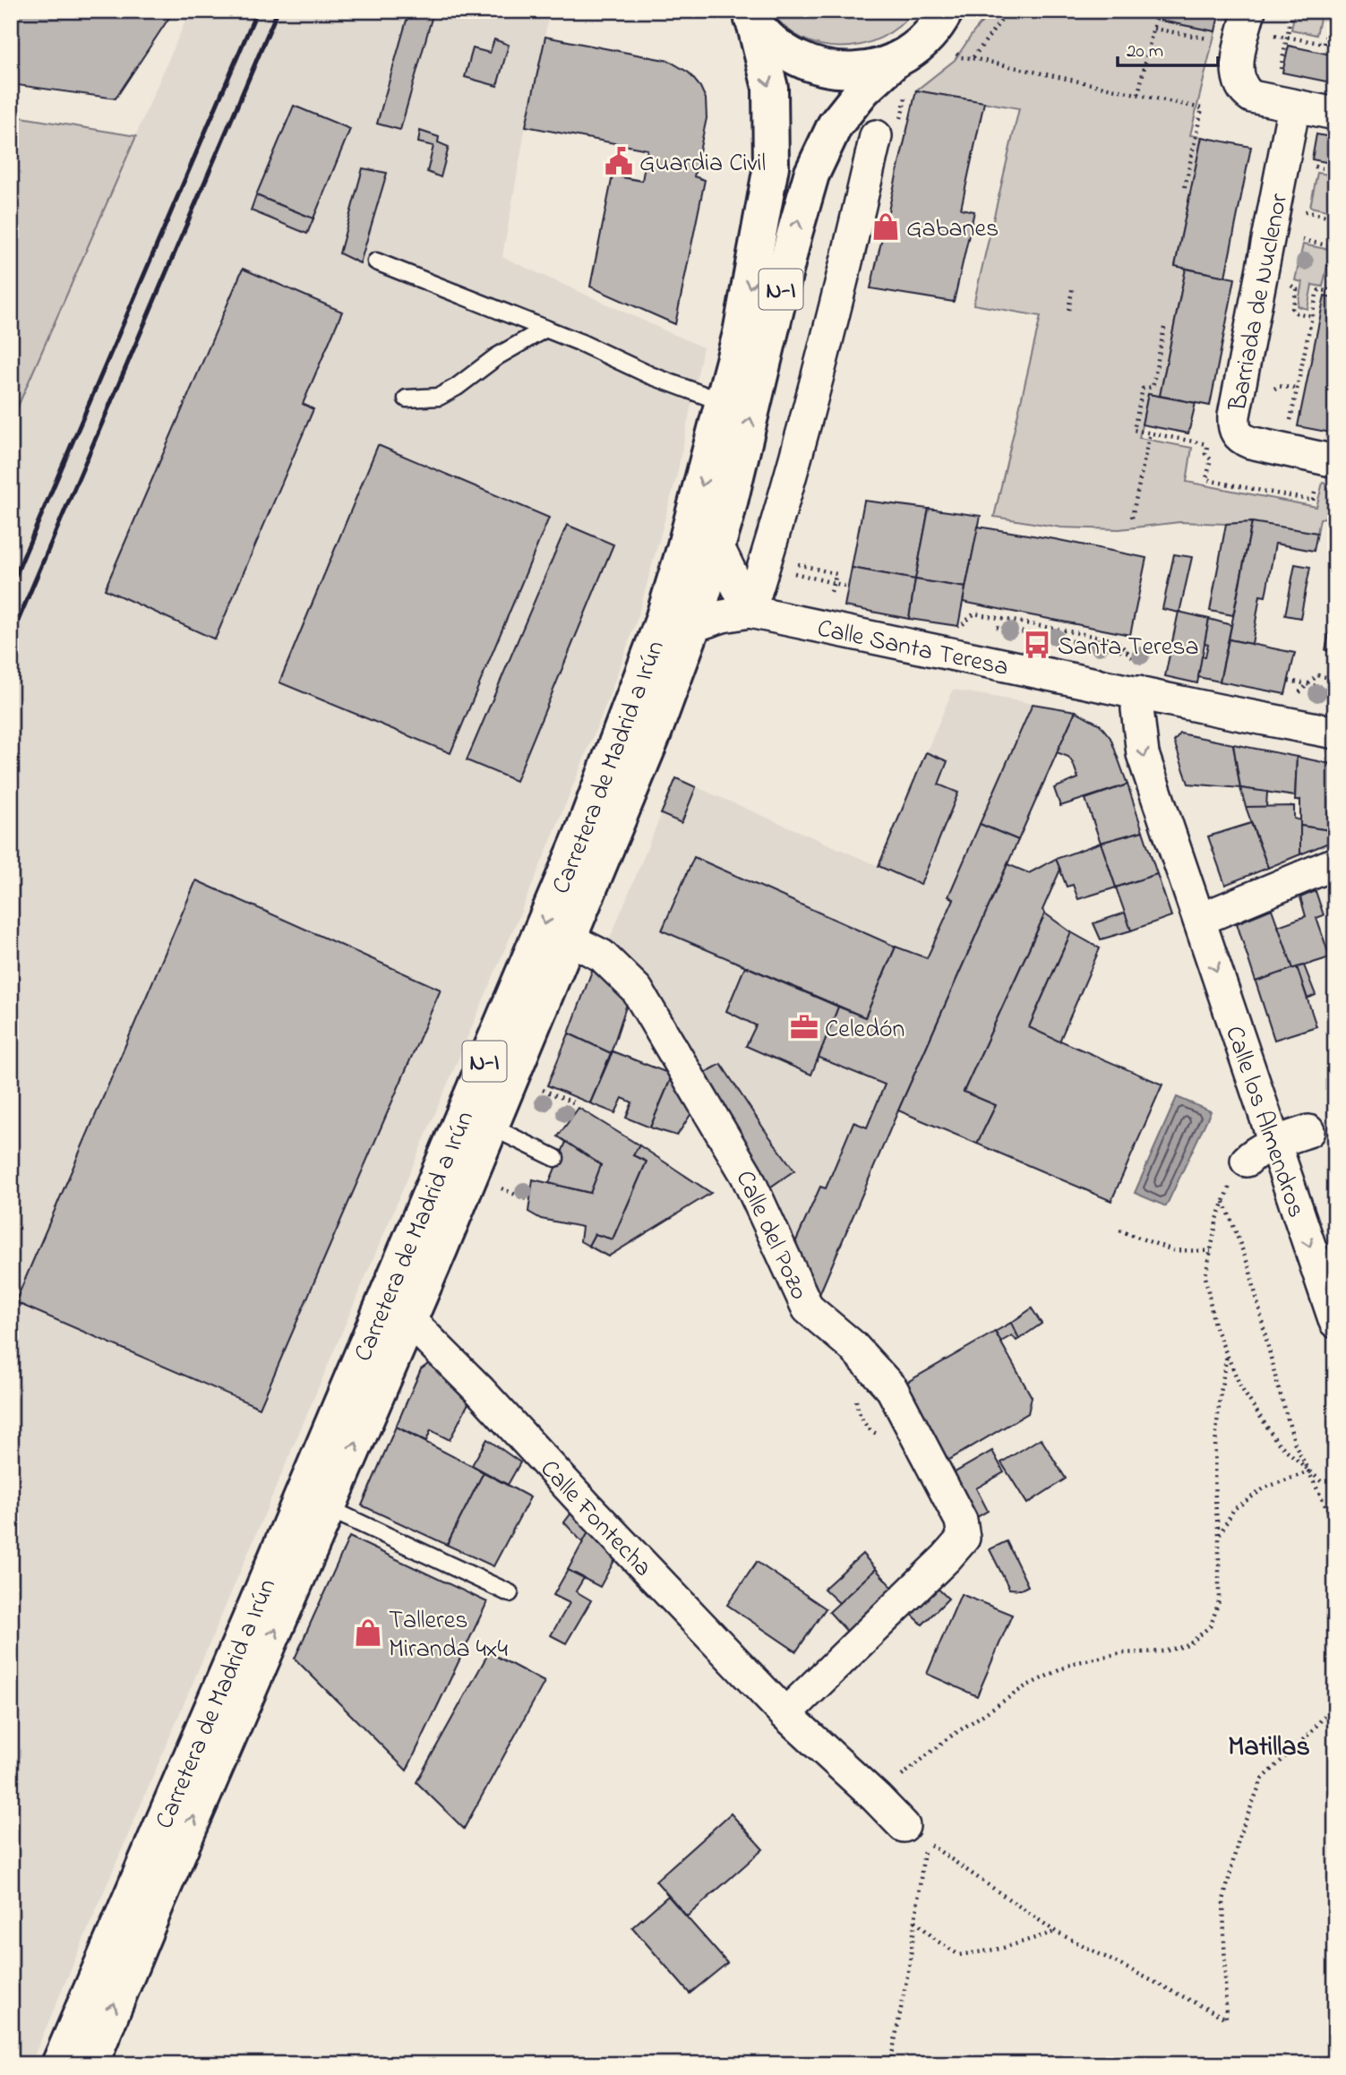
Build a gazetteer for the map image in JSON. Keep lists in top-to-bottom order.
{
  "streets": {
    "highway": ["N-I", "Carretera de Madrid a Irún"],
    "street": [
      "Barriada de Nuclenor",
      "Calle Santa Teresa",
      "Calle los Almendros",
      "Calle del Pozo",
      "Calle Fontecha"
    ]
  },
  "crossings": [
    ["N-I", "Carretera de Madrid a Irún"],
    ["Calle Santa Teresa", "Carretera de Madrid a Irún"],
    ["Calle Santa Teresa", "Calle los Almendros"],
    ["Carretera de Madrid a Irún", "Calle del Pozo"],
    ["Carretera de Madrid a Irún", "Calle Fontecha"],
    ["Calle del Pozo", "Calle Fontecha"]
  ],
  "one_way": ["Calle los Almendros"],
  "districts": ["Matillas"],
  "places": {
    "public building": ["Guardia Civil"],
    "shop": ["Gabanes", "Talleres Miranda 4x4"],
    "bus stop": ["Santa Teresa"],
    "office": ["Celedón"]
  },
  "scale_bar": "20 m"
}
